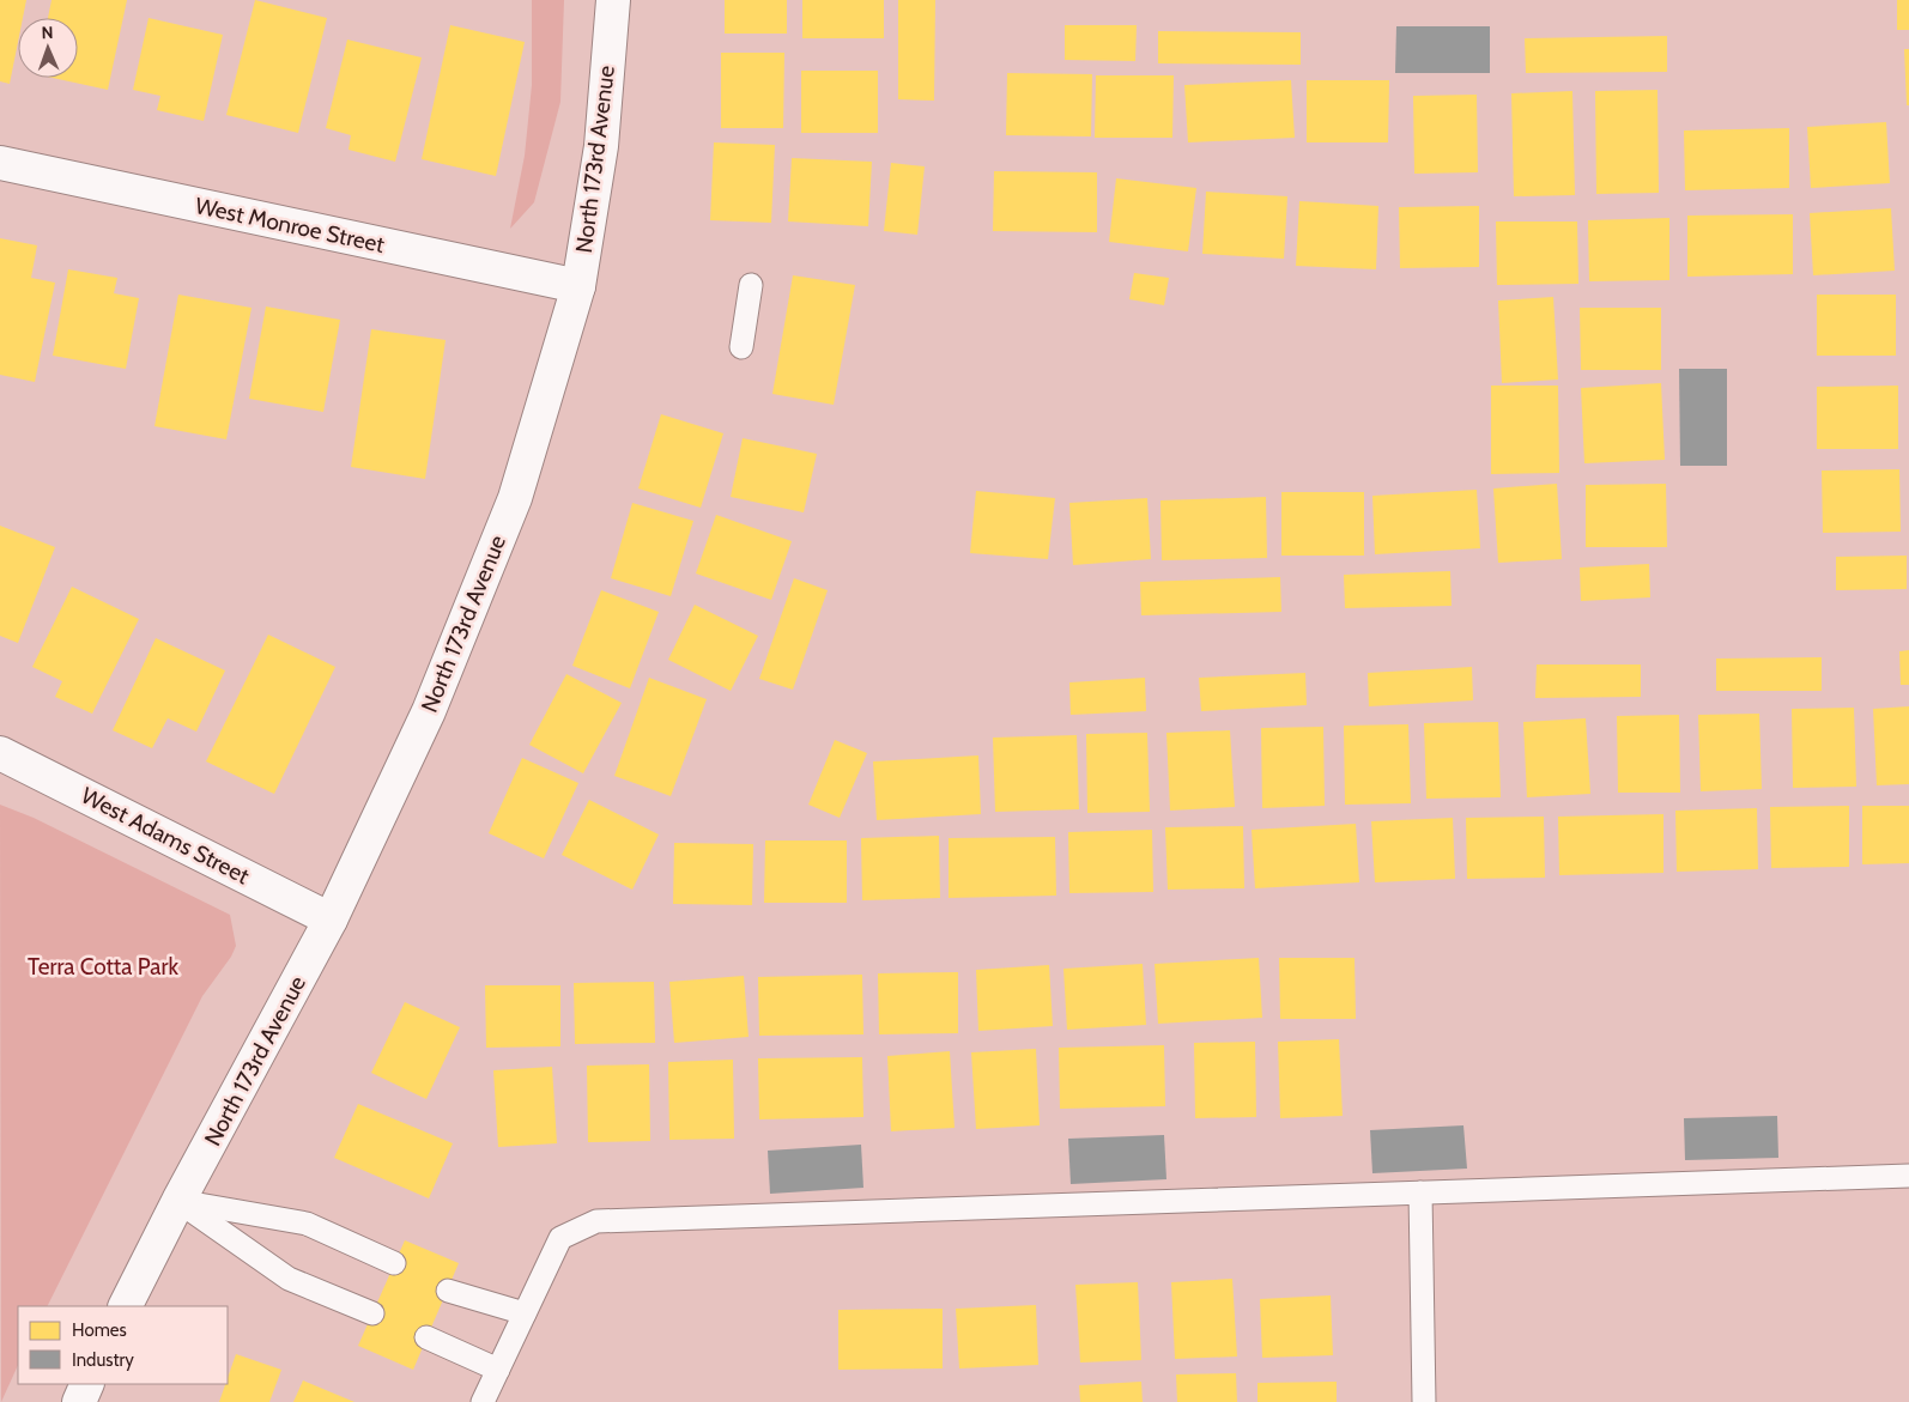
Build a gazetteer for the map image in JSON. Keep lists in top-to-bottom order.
{
  "streets": {
    "street": ["North 173rd Avenue", "West Monroe Street", "West Adams Street"]
  },
  "crossings": [
    ["North 173rd Avenue", "West Monroe Street"],
    ["North 173rd Avenue", "West Adams Street"]
  ],
  "parks": ["Terra Cotta Park"],
  "legend": ["Homes", "Industry"],
  "north": "top"
}
